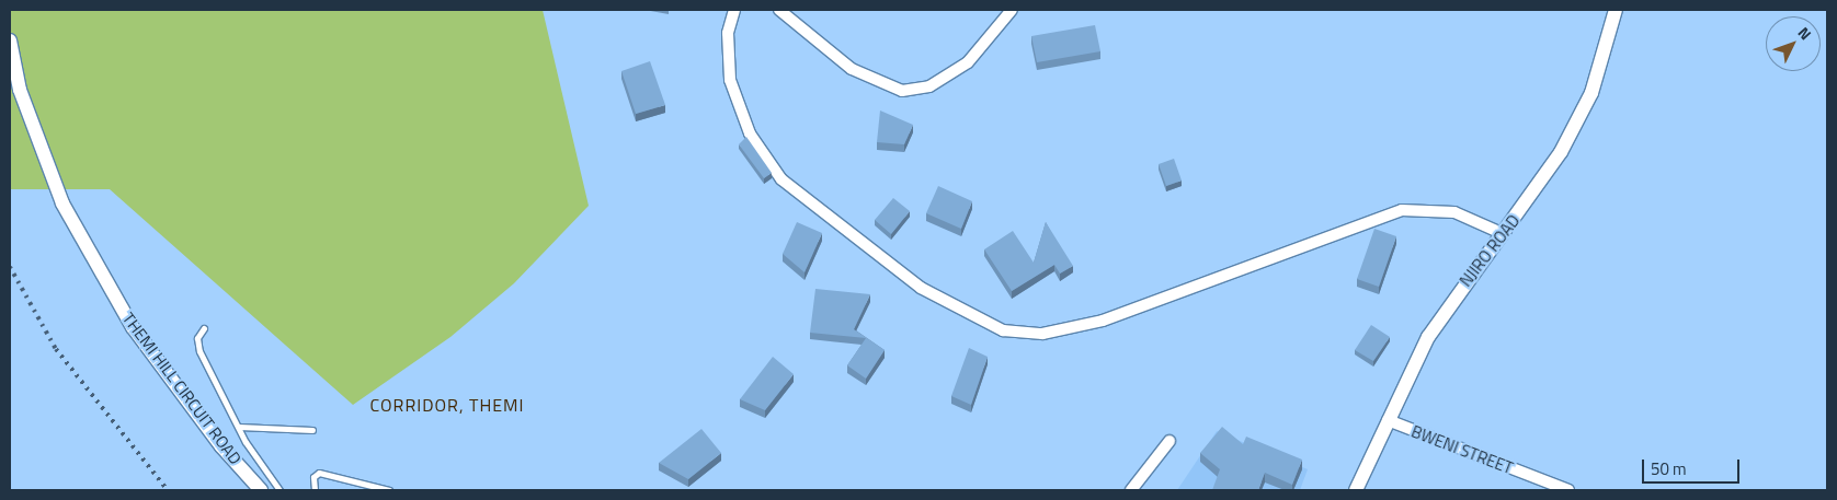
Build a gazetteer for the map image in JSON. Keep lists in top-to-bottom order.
{
  "streets": {
    "street": ["NJIRO ROAD", "THEMI HILL CIRCUIT ROAD", "BWENI STREET"]
  },
  "crossings": [
    ["NJIRO ROAD", "BWENI STREET"]
  ],
  "districts": ["CORRIDOR, THEMI"],
  "scale_bar": "50 m",
  "north": "top right"
}
